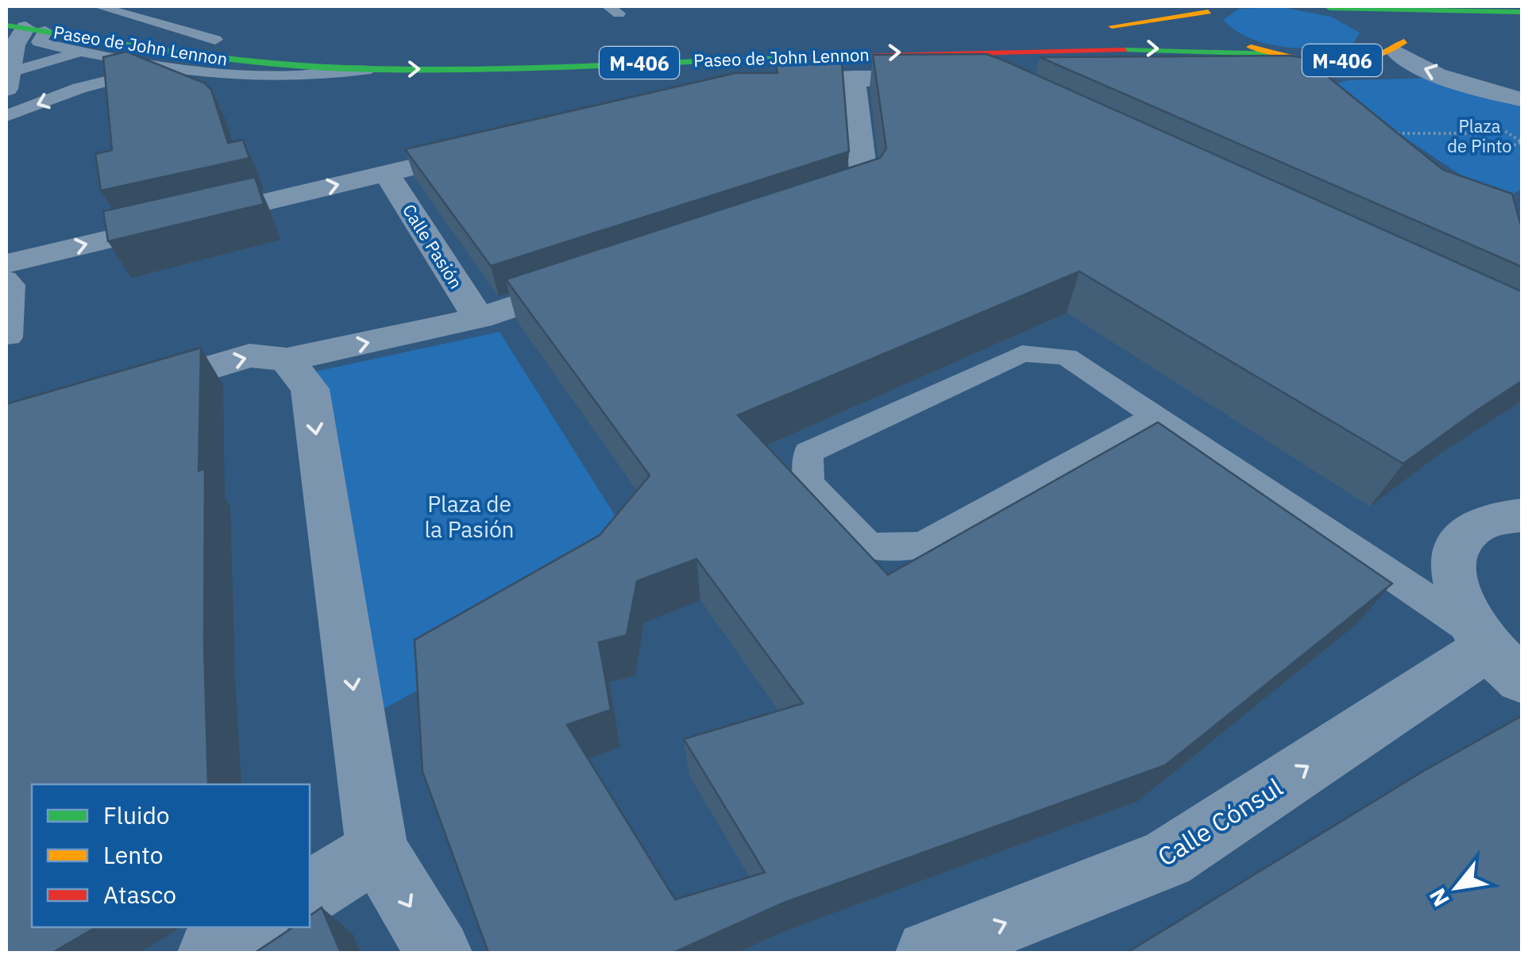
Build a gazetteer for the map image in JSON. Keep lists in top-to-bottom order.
{
  "streets": {
    "highway": ["Paseo de John Lennon", "M-406"],
    "street": ["Calle Pasión", "Calle Cónsul"]
  },
  "crossings": [
    ["Paseo de John Lennon", "M-406"]
  ],
  "one_way": ["Calle Cónsul"],
  "parks": ["Plaza de Pinto", "Plaza de la Pasión"],
  "legend": ["Fluido", "Lento", "Atasco"],
  "north": "bottom left"
}
